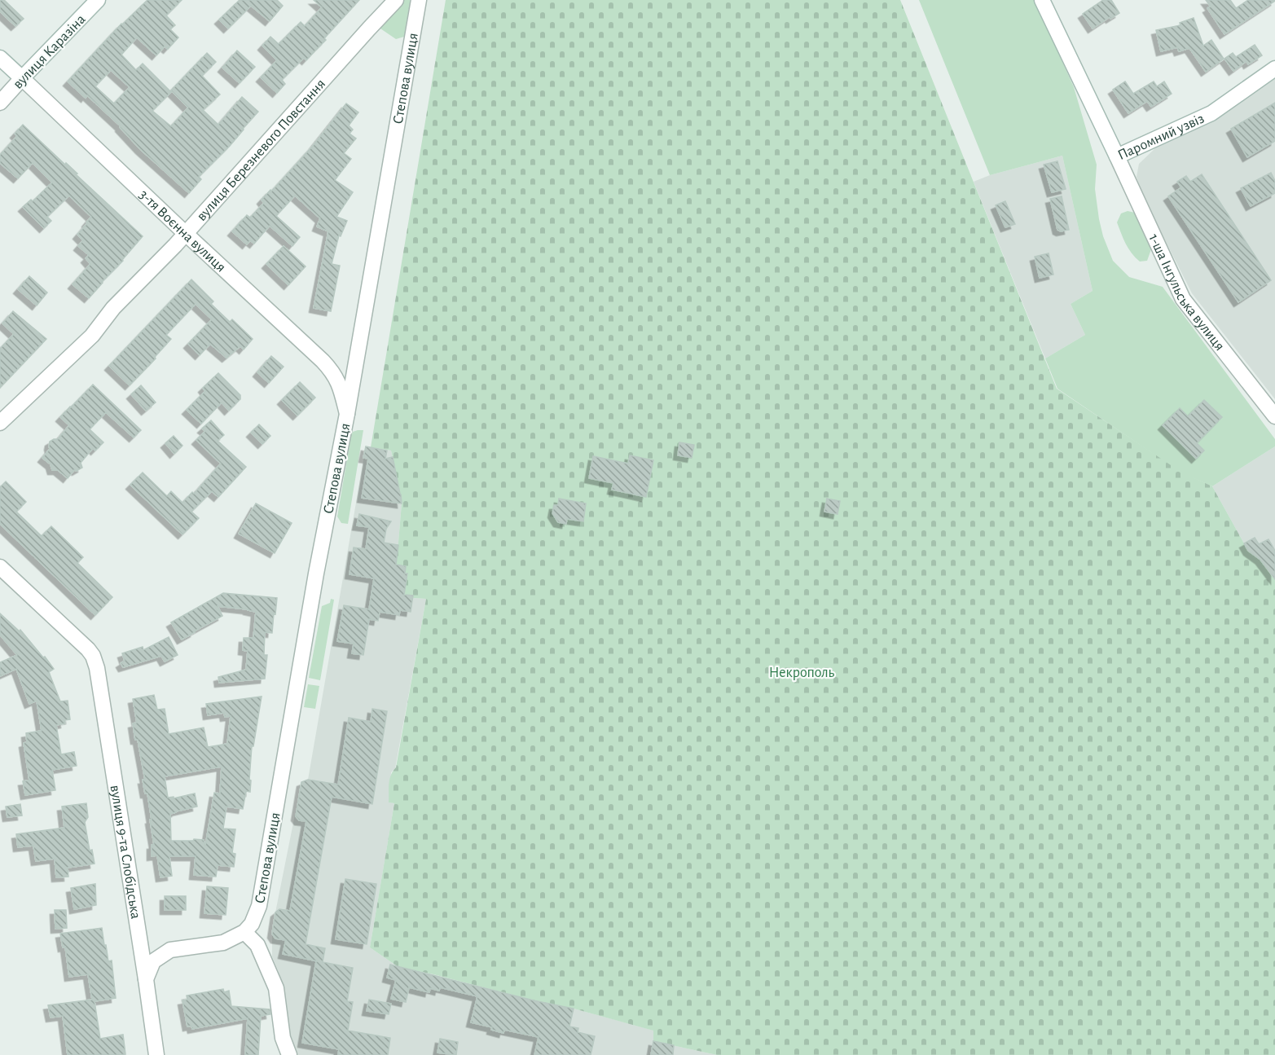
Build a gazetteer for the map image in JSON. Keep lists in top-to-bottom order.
{
  "streets": {
    "street": [
      "вулиця Каразіна",
      "Степова вулиця",
      "Паромний узвіз",
      "вулиця Березневого Повстання",
      "3-тя Воєнна вулиця",
      "1-ша Інгульська вулиця",
      "вулиця 9-та Слобідська"
    ]
  },
  "crossings": [
    ["вулиця Каразіна", "3-тя Воєнна вулиця"],
    ["Степова вулиця", "3-тя Воєнна вулиця"],
    ["Паромний узвіз", "1-ша Інгульська вулиця"],
    ["вулиця Березневого Повстання", "3-тя Воєнна вулиця"]
  ],
  "parks": ["Некрополь"]
}
